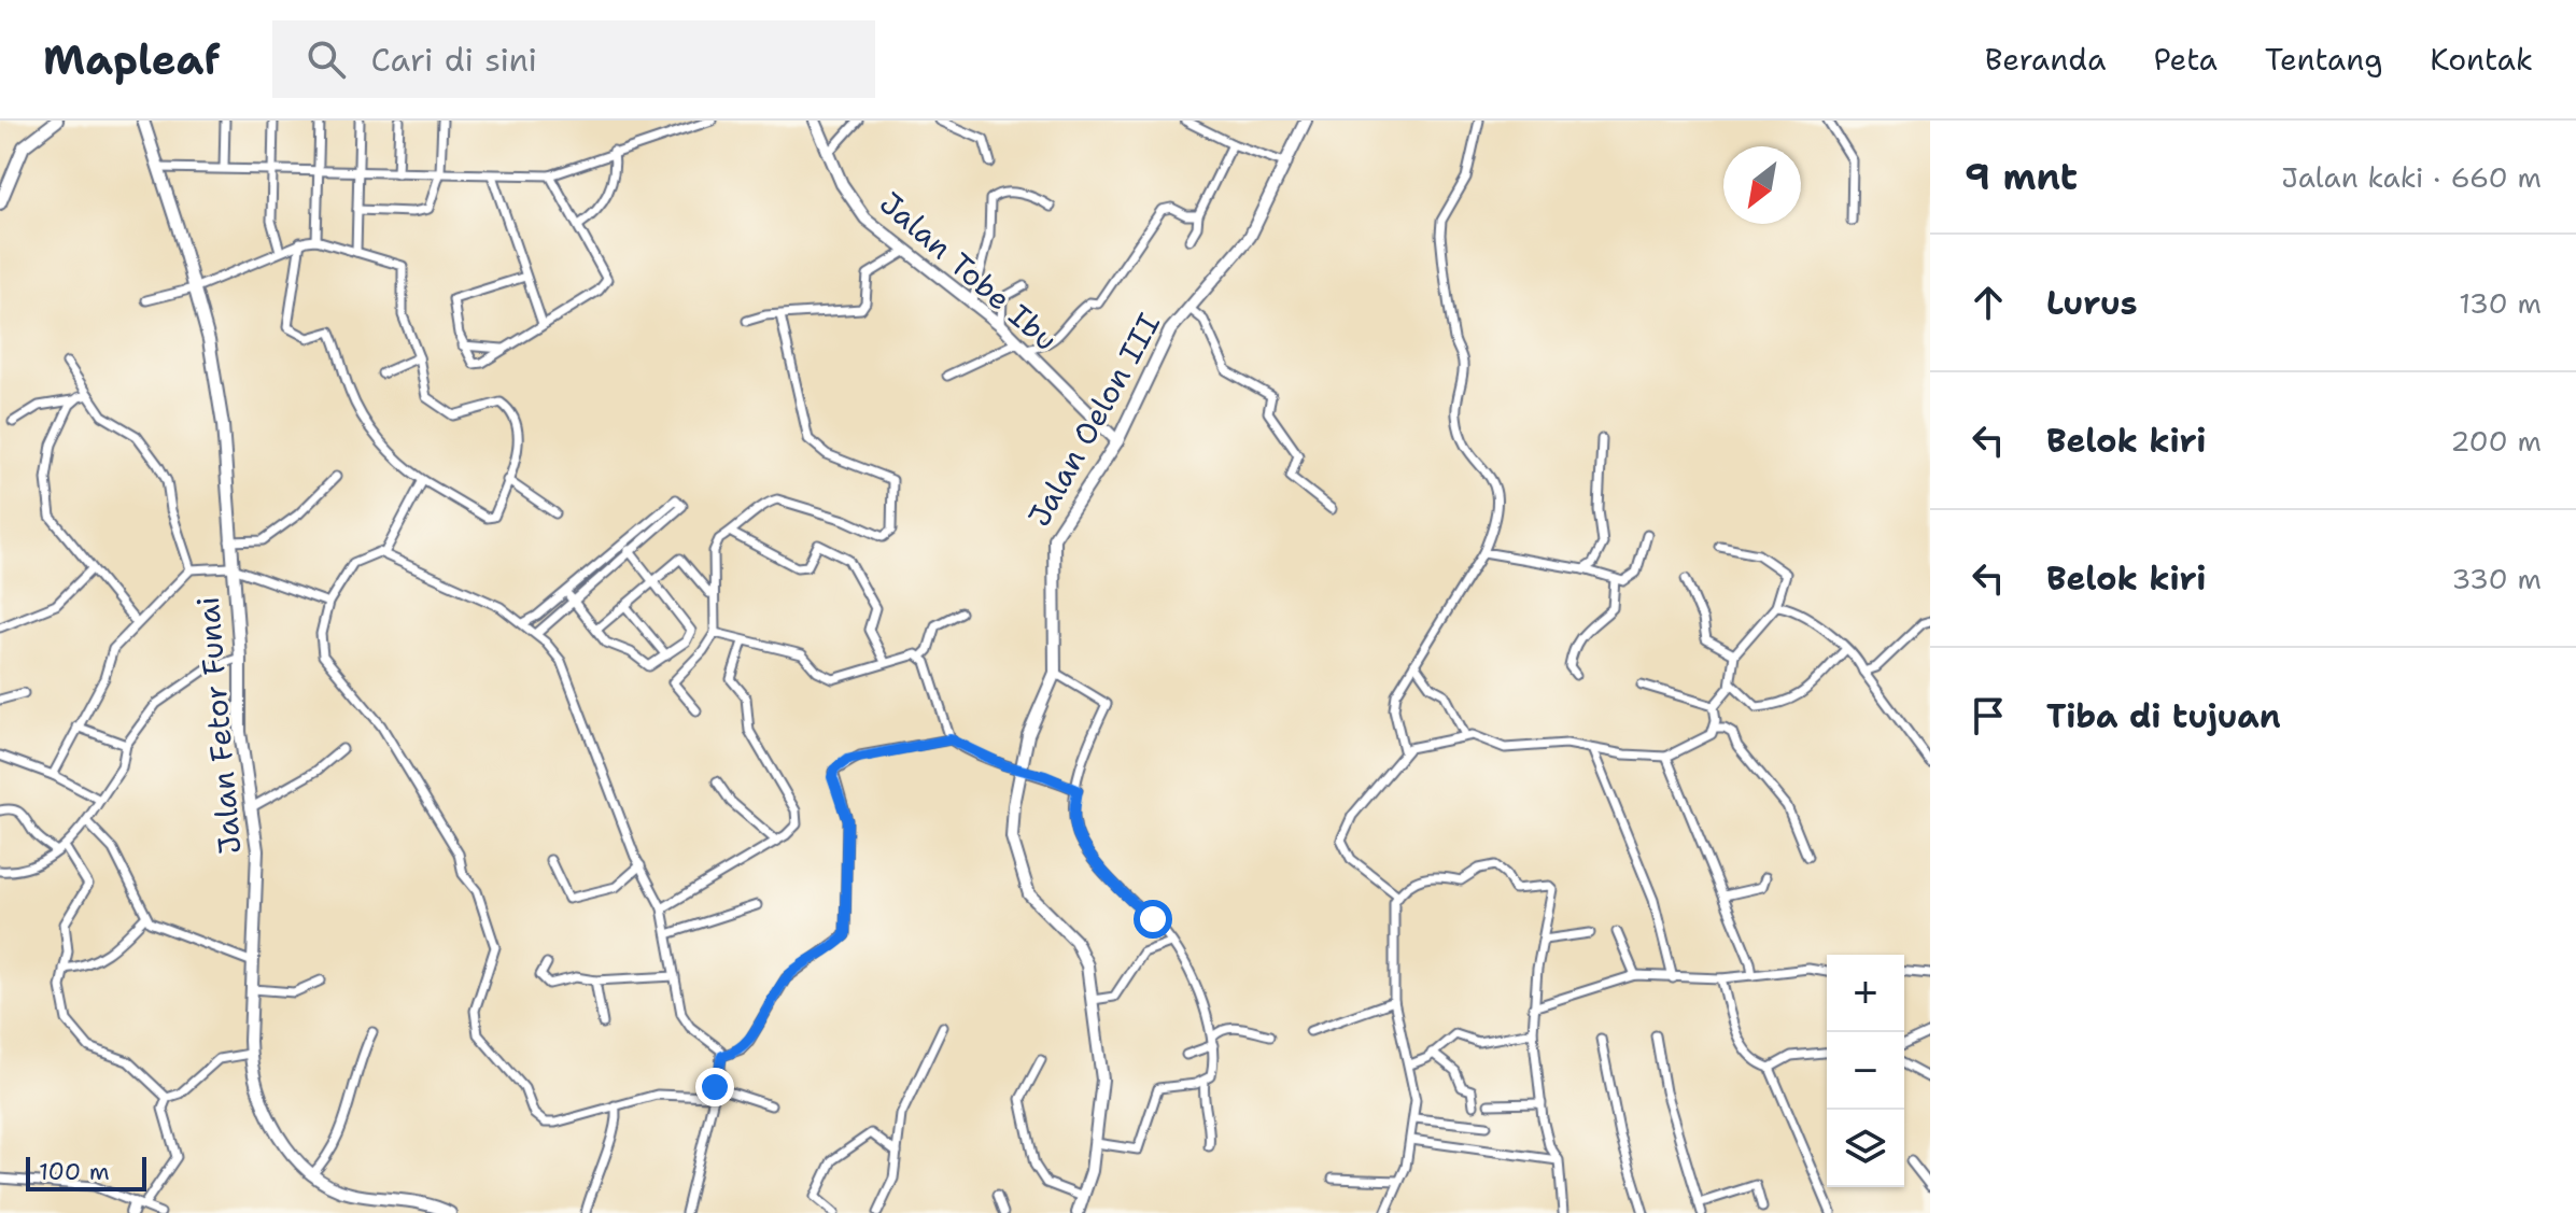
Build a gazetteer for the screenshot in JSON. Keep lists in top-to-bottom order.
{
  "streets": {
    "street": ["Jalan Tobe Ibu", "Jalan Oelon III", "Jalan Fetor Funai"]
  },
  "crossings": [
    ["Jalan Tobe Ibu", "Jalan Oelon III"]
  ],
  "scale_bar": "100 m",
  "north": "bottom left",
  "page": {
    "header": "Mapleaf",
    "search": "Cari di sini",
    "nav": [
      "Beranda",
      "Peta",
      "Tentang",
      "Kontak"
    ],
    "heading": ["9 mnt", "Jalan kaki · 660 m"],
    "list": [
      ["Lurus", "130 m"],
      ["Belok kiri", "200 m"],
      ["Belok kiri", "330 m"],
      "Tiba di tujuan"
    ],
    "map_buttons": ["+", "−"],
    "scale": "100 m"
  }
}
